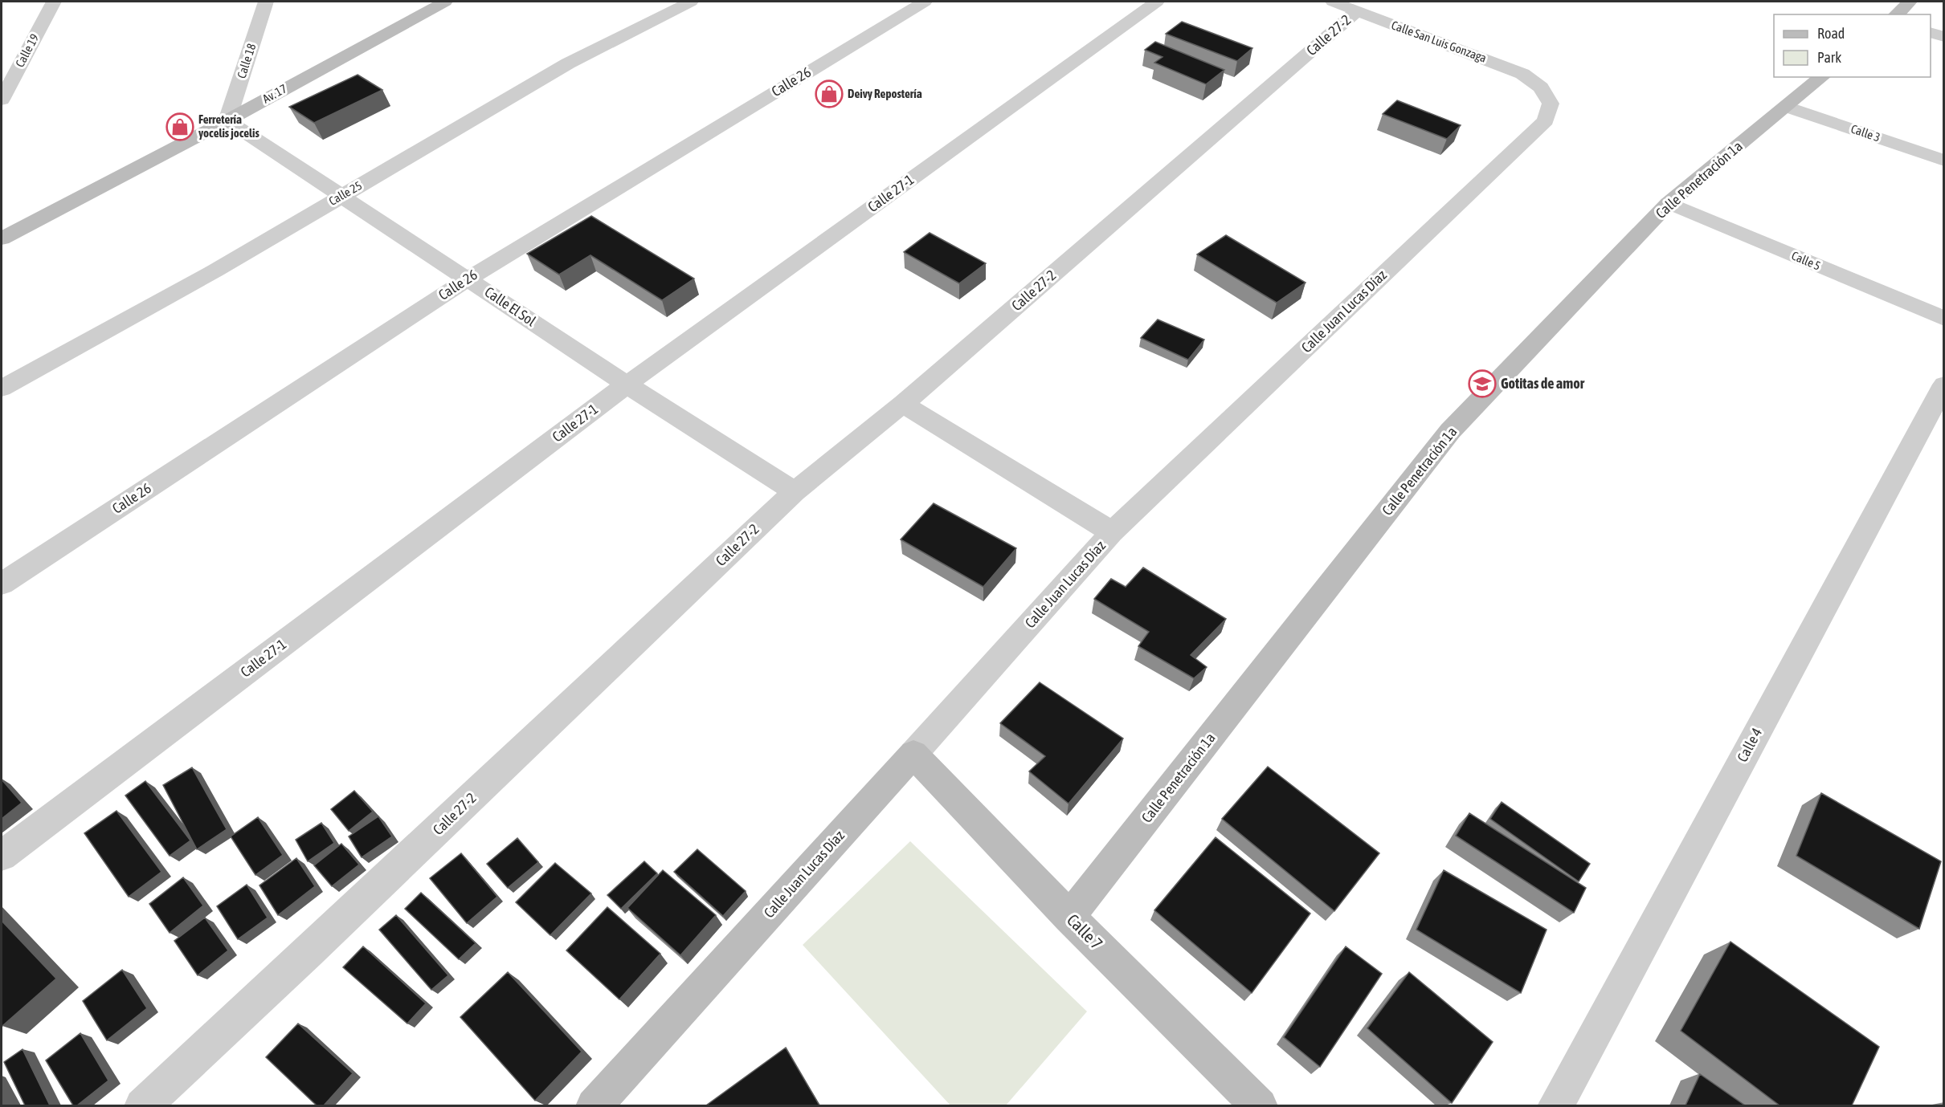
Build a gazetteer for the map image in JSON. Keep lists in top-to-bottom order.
{
  "streets": {
    "main road": [
      "Av. 17",
      "Calle Penetración 1a",
      "Calle Juan Lucas Díaz",
      "Calle 7"
    ],
    "street": [
      "Calle 27-2",
      "Calle San Luis Gonzaga",
      "Calle 19",
      "Calle 18",
      "Calle 26",
      "Calle 3",
      "Calle 25",
      "Calle 27-1",
      "Calle 5",
      "Calle El Sol",
      "Calle 4"
    ]
  },
  "crossings": [
    ["Calle 27-2", "Calle San Luis Gonzaga"],
    ["Calle 27-2", "Calle El Sol"],
    ["Calle San Luis Gonzaga", "Calle Juan Lucas Díaz"],
    ["Calle 18", "Av. 17"],
    ["Calle 18", "Calle El Sol"],
    ["Calle 26", "Calle El Sol"],
    ["Av. 17", "Calle El Sol"],
    ["Calle 3", "Calle Penetración 1a"],
    ["Calle Penetración 1a", "Calle 5"],
    ["Calle Penetración 1a", "Calle 7"],
    ["Calle 25", "Calle El Sol"],
    ["Calle 27-1", "Calle El Sol"],
    ["Calle Juan Lucas Díaz", "Calle 7"]
  ],
  "places": {
    "shop": ["Deivy Repostería", "Ferretería yocelis jocelis"],
    "school or university": ["Gotitas de amor"]
  },
  "legend": ["Road", "Park"]
}
